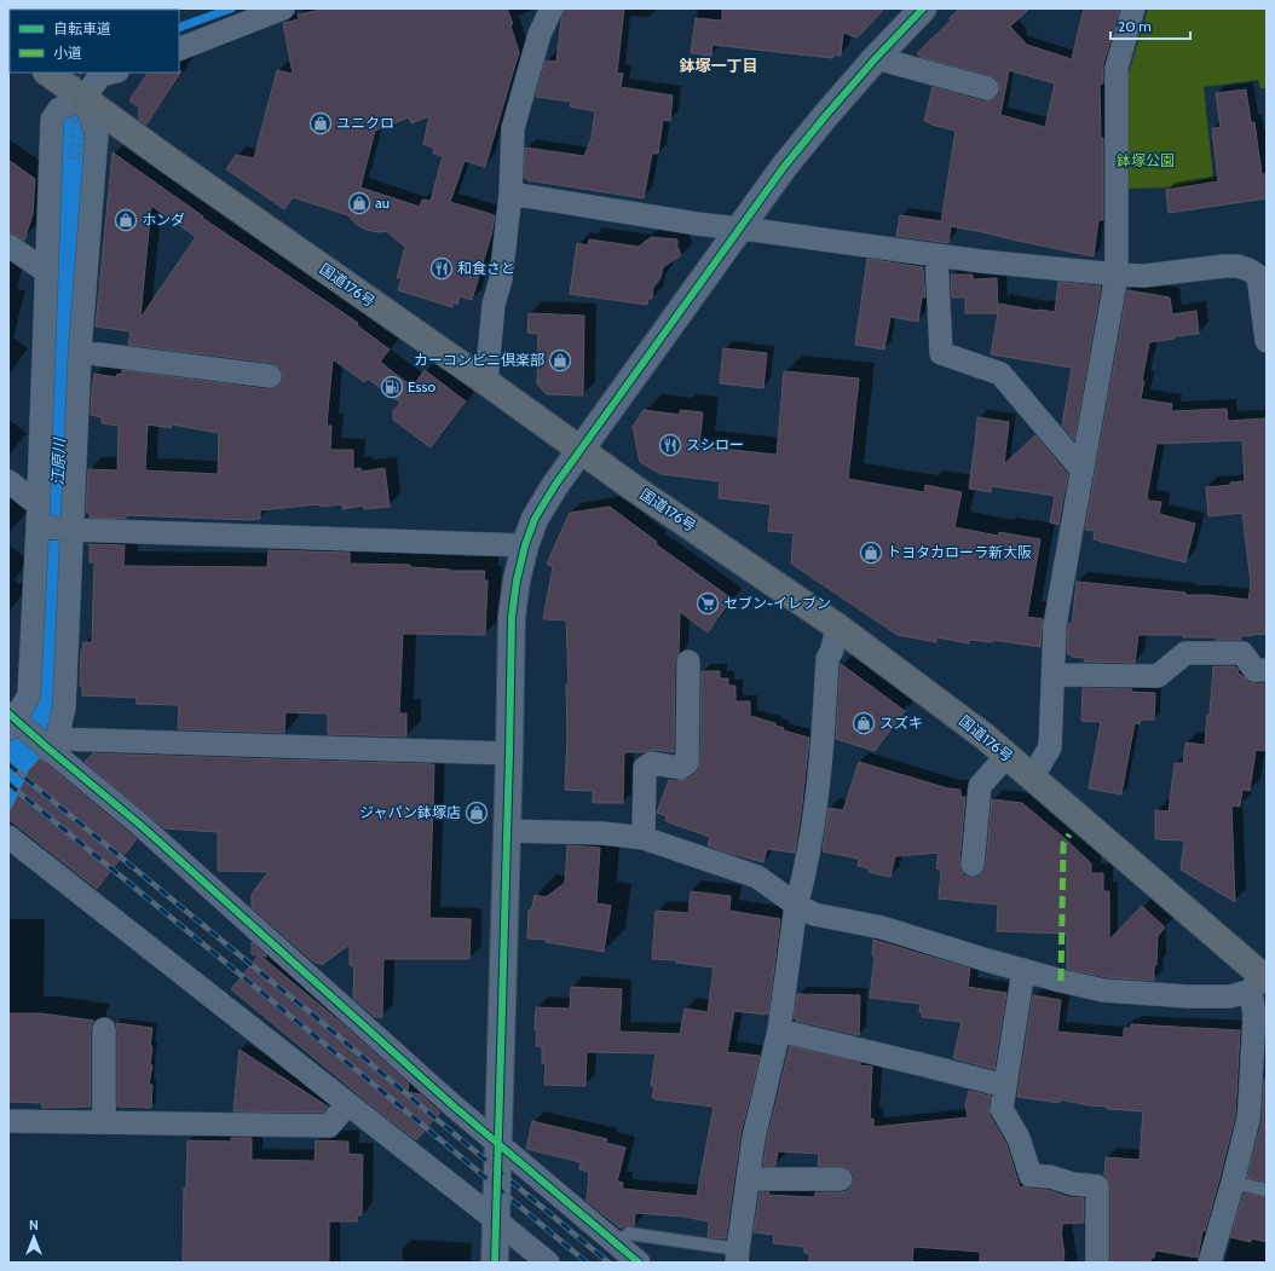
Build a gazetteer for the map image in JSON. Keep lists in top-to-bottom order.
{
  "streets": {
    "highway": ["国道176号"]
  },
  "districts": ["鉢塚一丁目"],
  "water": ["江原川"],
  "parks": ["鉢塚公園"],
  "places": {
    "shop": [
      "ユニクロ",
      "au",
      "ホンダ",
      "カーコンビニ倶楽部",
      "トヨタカローラ新大阪",
      "スズキ",
      "ジャパン鉢塚店"
    ],
    "restaurant": ["和食さと", "スシロー"],
    "fuel station": ["Esso"],
    "supermarket": ["セブン-イレブン"]
  },
  "legend": ["自転車道", "小道"],
  "scale_bar": "20 m",
  "north": "top"
}
